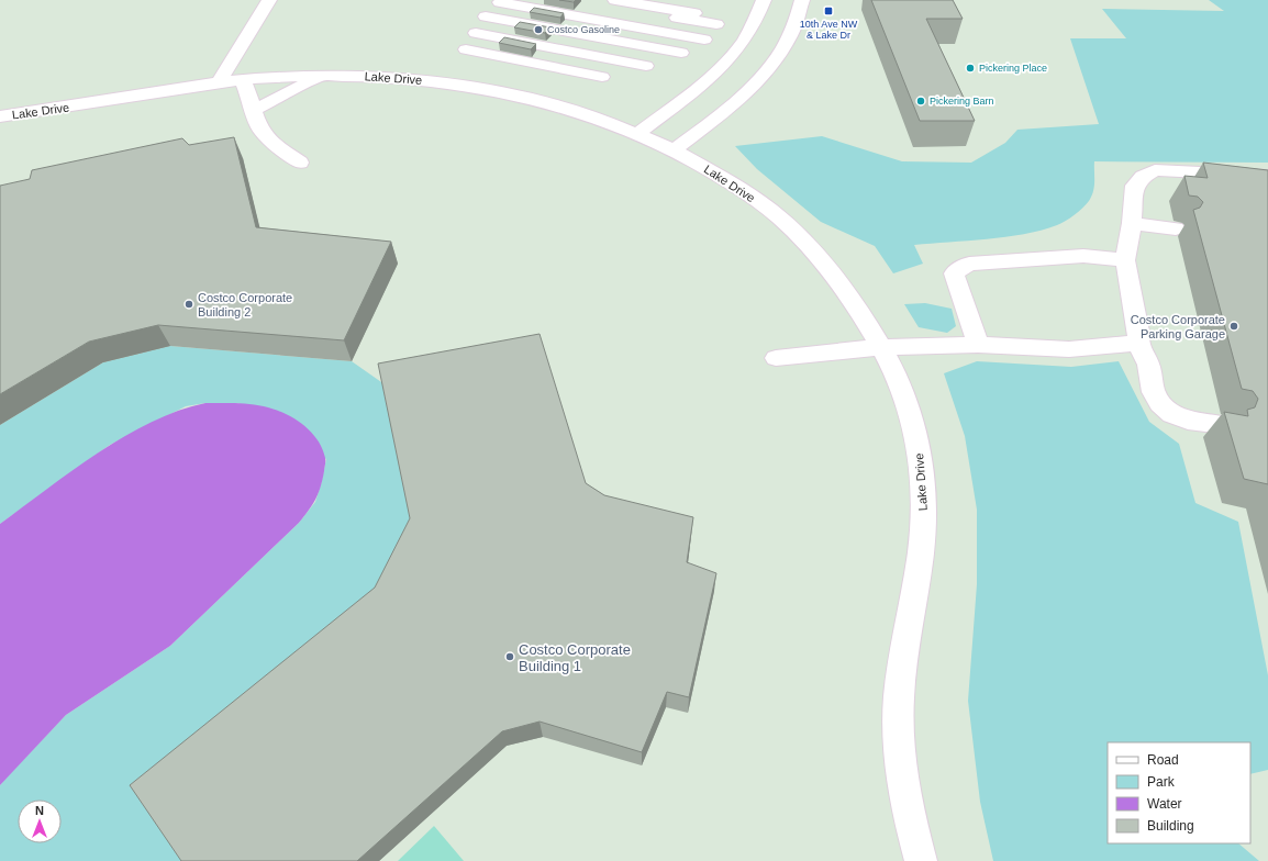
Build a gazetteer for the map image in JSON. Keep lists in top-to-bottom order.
{
  "streets": {
    "street": ["Lake Drive"]
  },
  "places": {
    "transit": ["10th Ave NW & Lake Dr"],
    "other": [
      "Costco Gasoline",
      "Pickering Place",
      "Pickering Barn",
      "Costco Corporate Building 2",
      "Costco Corporate Parking Garage",
      "Costco Corporate Building 1"
    ]
  },
  "legend": [
    "Road",
    "Park",
    "Water",
    "Building"
  ],
  "north": "top"
}
